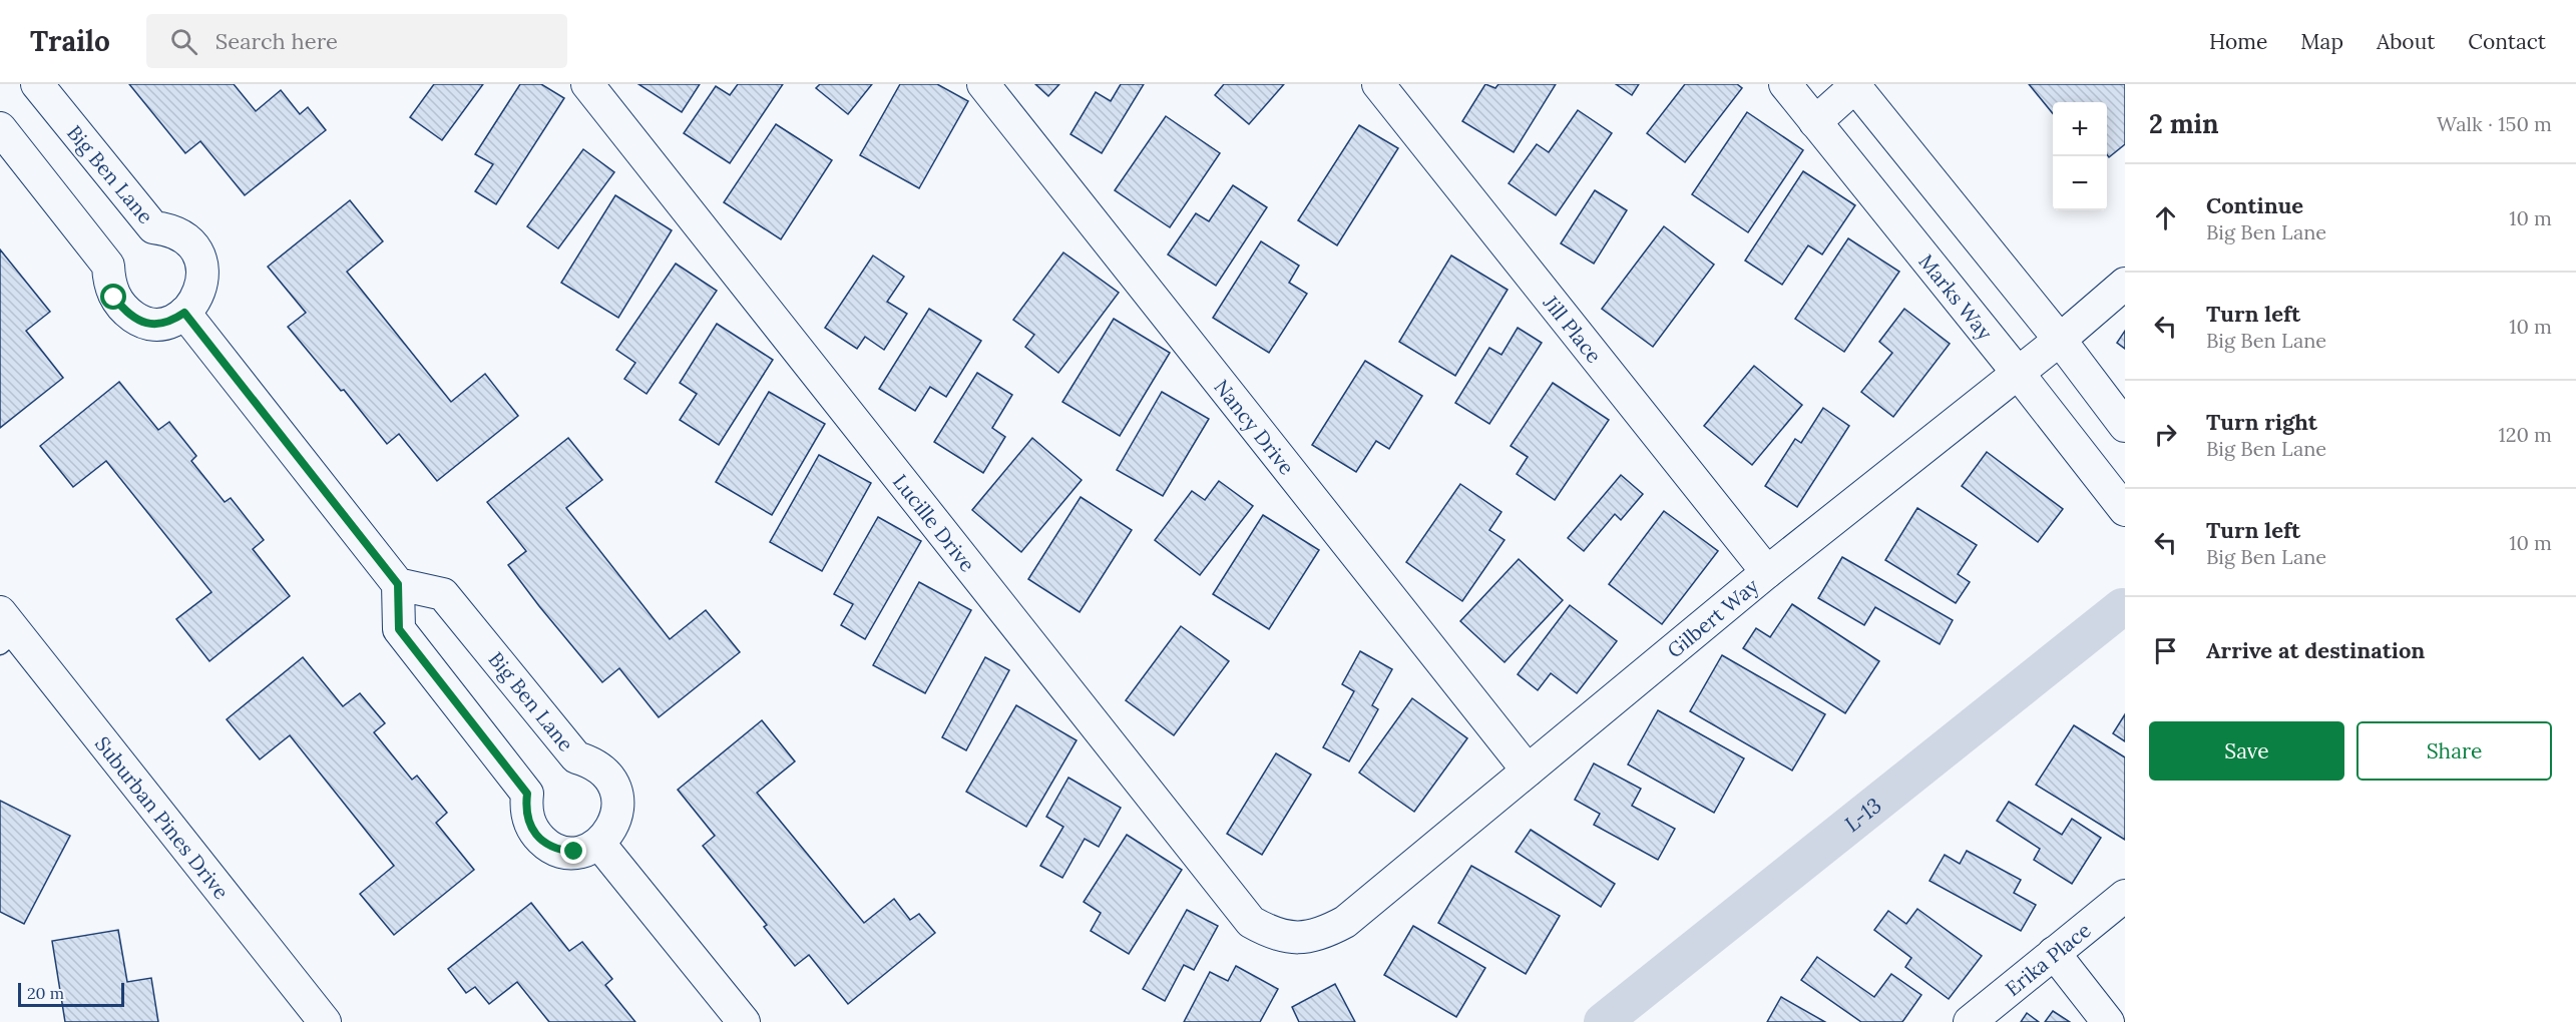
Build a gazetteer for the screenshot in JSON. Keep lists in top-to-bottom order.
{
  "streets": {
    "street": [
      "Big Ben Lane",
      "Marks Way",
      "Jill Place",
      "Nancy Drive",
      "Lucille Drive",
      "Gilbert Way",
      "Suburban Pines Drive",
      "Erika Place"
    ]
  },
  "crossings": [
    ["Marks Way", "Gilbert Way"],
    ["Jill Place", "Gilbert Way"],
    ["Nancy Drive", "Gilbert Way"],
    ["Lucille Drive", "Gilbert Way"]
  ],
  "water": ["L-13"],
  "scale_bar": "20 m",
  "page": {
    "header": "Trailo",
    "search": "Search here",
    "nav": [
      "Home",
      "Map",
      "About",
      "Contact"
    ],
    "heading": ["2 min", "Walk · 150 m"],
    "map_buttons": ["+", "−"],
    "list": [
      ["Continue", "Big Ben Lane", "10 m"],
      ["Turn left", "Big Ben Lane", "10 m"],
      ["Turn right", "Big Ben Lane", "120 m"],
      ["Turn left", "Big Ben Lane", "10 m"],
      "Arrive at destination"
    ],
    "buttons": ["Save", "Share"],
    "scale": "20 m"
  }
}
